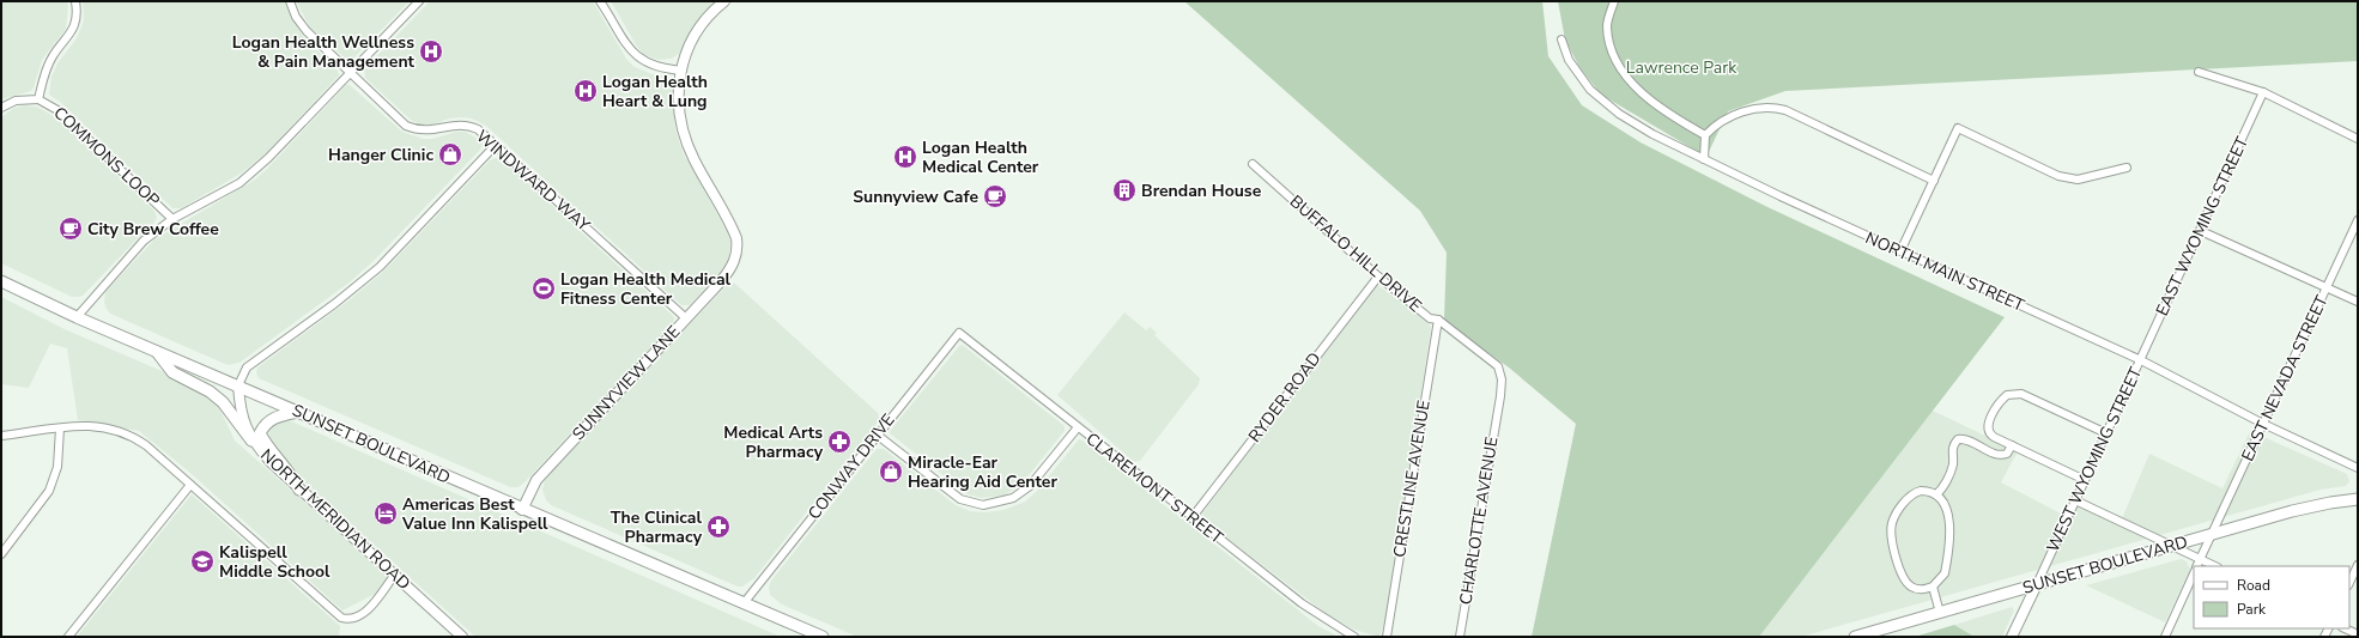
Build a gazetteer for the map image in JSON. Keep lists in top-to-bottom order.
{
  "streets": {
    "main road": ["SUNSET BOULEVARD"],
    "street": [
      "COMMONS LOOP",
      "WINDWARD WAY",
      "EAST WYOMING STREET",
      "BUFFALO HILL DRIVE",
      "NORTH MAIN STREET",
      "EAST NEVADA STREET",
      "SUNNYVIEW LANE",
      "RYDER ROAD",
      "WEST WYOMING STREET",
      "CONWAY DRIVE",
      "CRESTLINE AVENUE",
      "CLAREMONT STREET",
      "NORTH MERIDIAN ROAD",
      "CHARLOTTE AVENUE"
    ]
  },
  "crossings": [
    ["WINDWARD WAY", "SUNNYVIEW LANE"],
    ["EAST WYOMING STREET", "NORTH MAIN STREET"],
    ["EAST WYOMING STREET", "WEST WYOMING STREET"],
    ["BUFFALO HILL DRIVE", "RYDER ROAD"],
    ["BUFFALO HILL DRIVE", "CRESTLINE AVENUE"],
    ["BUFFALO HILL DRIVE", "CHARLOTTE AVENUE"],
    ["NORTH MAIN STREET", "EAST NEVADA STREET"],
    ["NORTH MAIN STREET", "WEST WYOMING STREET"],
    ["EAST NEVADA STREET", "SUNSET BOULEVARD"],
    ["SUNNYVIEW LANE", "SUNSET BOULEVARD"],
    ["RYDER ROAD", "CLAREMONT STREET"],
    ["SUNSET BOULEVARD", "WEST WYOMING STREET"],
    ["SUNSET BOULEVARD", "CONWAY DRIVE"],
    ["SUNSET BOULEVARD", "NORTH MERIDIAN ROAD"],
    ["CONWAY DRIVE", "CLAREMONT STREET"]
  ],
  "parks": ["Lawrence Park"],
  "places": {
    "hospital": ["Logan Health Wellness & Pain Management", "Logan Health Heart & Lung", "Logan Health Medical Center"],
    "shop": ["Hanger Clinic", "Miracle-Ear Hearing Aid Center"],
    "building": ["Brendan House"],
    "cafe": ["Sunnyview Cafe", "City Brew Coffee"],
    "sports": ["Logan Health Medical Fitness Center"],
    "pharmacy": ["Medical Arts Pharmacy", "The Clinical Pharmacy"],
    "hotel": ["Americas Best Value Inn Kalispell"],
    "school or university": ["Kalispell Middle School"]
  },
  "legend": ["Road", "Park"]
}
